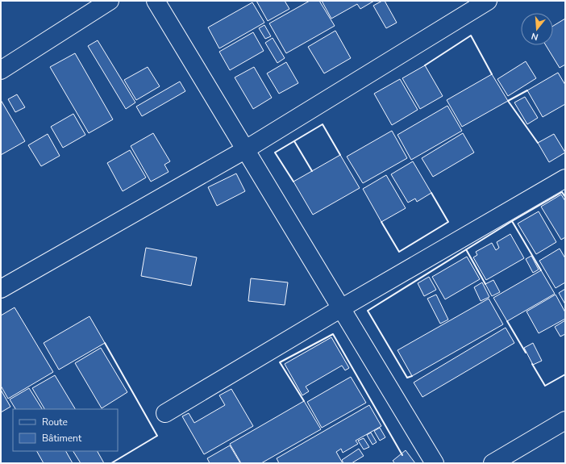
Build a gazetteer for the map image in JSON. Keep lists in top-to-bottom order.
{
  "legend": ["Route", "Bâtiment"],
  "north": "bottom"
}
